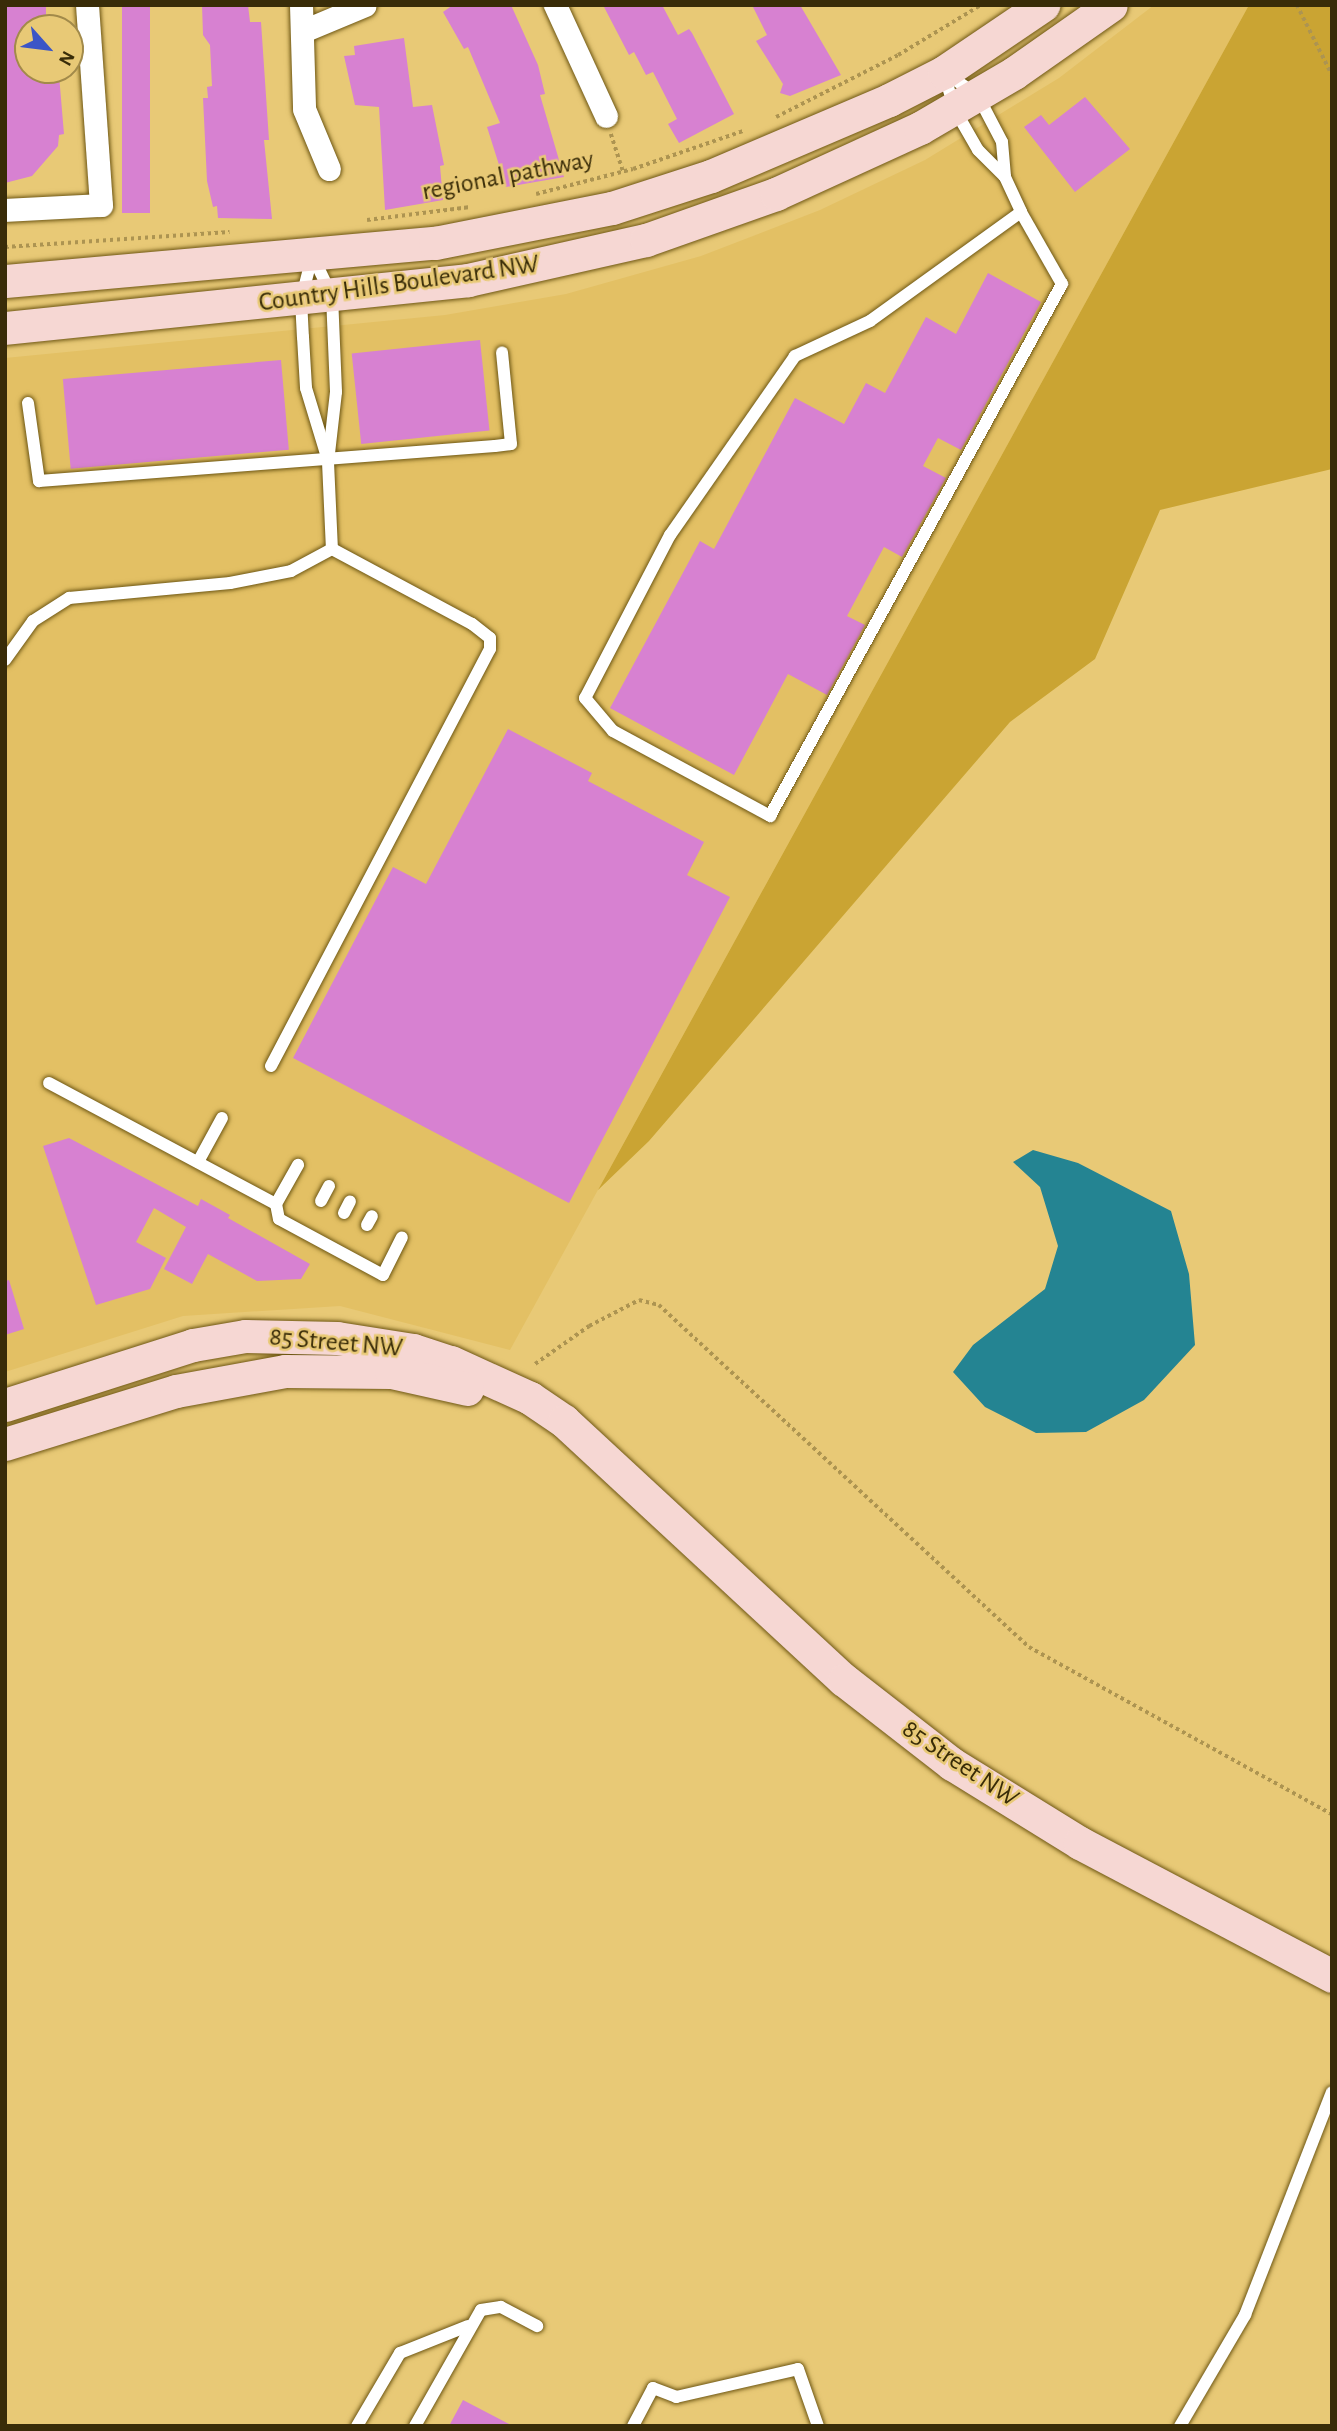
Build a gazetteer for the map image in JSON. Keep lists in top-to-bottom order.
{
  "streets": {
    "main road": ["Country Hills Boulevard NW", "85 Street NW"],
    "path": ["regional pathway"]
  },
  "north": "bottom right"
}
